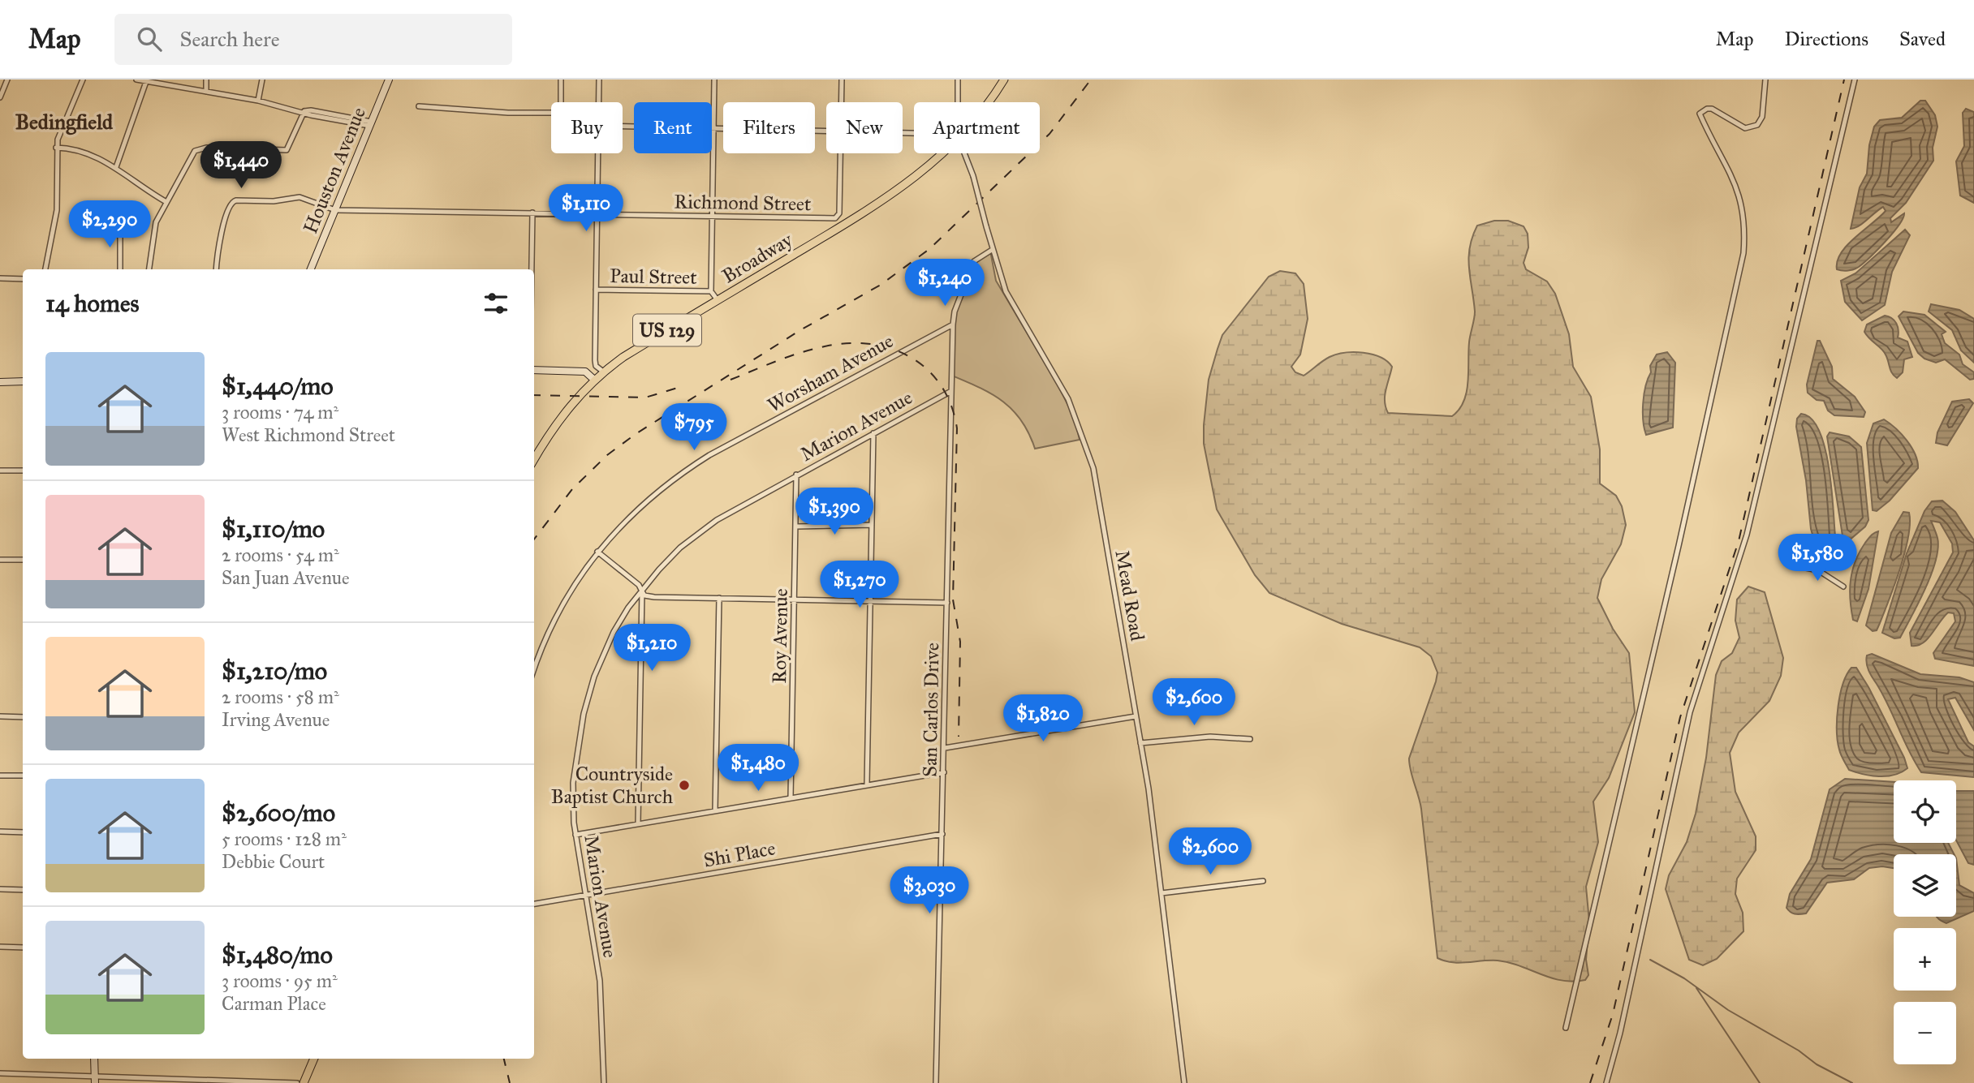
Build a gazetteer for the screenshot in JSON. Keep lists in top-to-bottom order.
{
  "streets": {
    "main road": ["Broadway", "US 129"],
    "street": [
      "Houston Avenue",
      "Richmond Street",
      "Paul Street",
      "Worsham Avenue",
      "Marion Avenue",
      "Mead Road",
      "Roy Avenue",
      "San Carlos Drive",
      "Shi Place"
    ]
  },
  "crossings": [
    ["Houston Avenue", "Richmond Street"],
    ["Richmond Street", "Broadway"],
    ["Worsham Avenue", "San Carlos Drive"],
    ["Marion Avenue", "Roy Avenue"],
    ["Marion Avenue", "San Carlos Drive"],
    ["Marion Avenue", "Shi Place"],
    ["Mead Road", "San Carlos Drive"],
    ["San Carlos Drive", "Shi Place"]
  ],
  "districts": ["Bedingfield"],
  "places": ["Countryside Baptist Church"],
  "page": {
    "header": "Map",
    "search": "Search here",
    "nav": ["Map", "Directions", "Saved"],
    "chip": [
      "Buy",
      "Rent",
      "Filters",
      "New",
      "Apartment"
    ],
    "price": [
      "$1,440",
      "$1,110",
      "$2,290",
      "$1,240",
      "$795",
      "$1,390",
      "$1,580",
      "$1,270",
      "$1,210",
      "$2,600",
      "$1,820",
      "$1,480",
      "$2,600",
      "$3,030"
    ],
    "heading": "14 homes",
    "list": [
      {
        "name": "$1,440/mo",
        "note": "3 rooms · 74 m² · West Richmond Street"
      },
      {
        "name": "$1,110/mo",
        "note": "2 rooms · 54 m² · San Juan Avenue"
      },
      {
        "name": "$1,210/mo",
        "note": "2 rooms · 58 m² · Irving Avenue"
      },
      {
        "name": "$2,600/mo",
        "note": "5 rooms · 128 m² · Debbie Court"
      },
      {
        "name": "$1,480/mo",
        "note": "3 rooms · 95 m² · Carman Place"
      }
    ],
    "map_buttons": ["+", "−"]
  }
}
